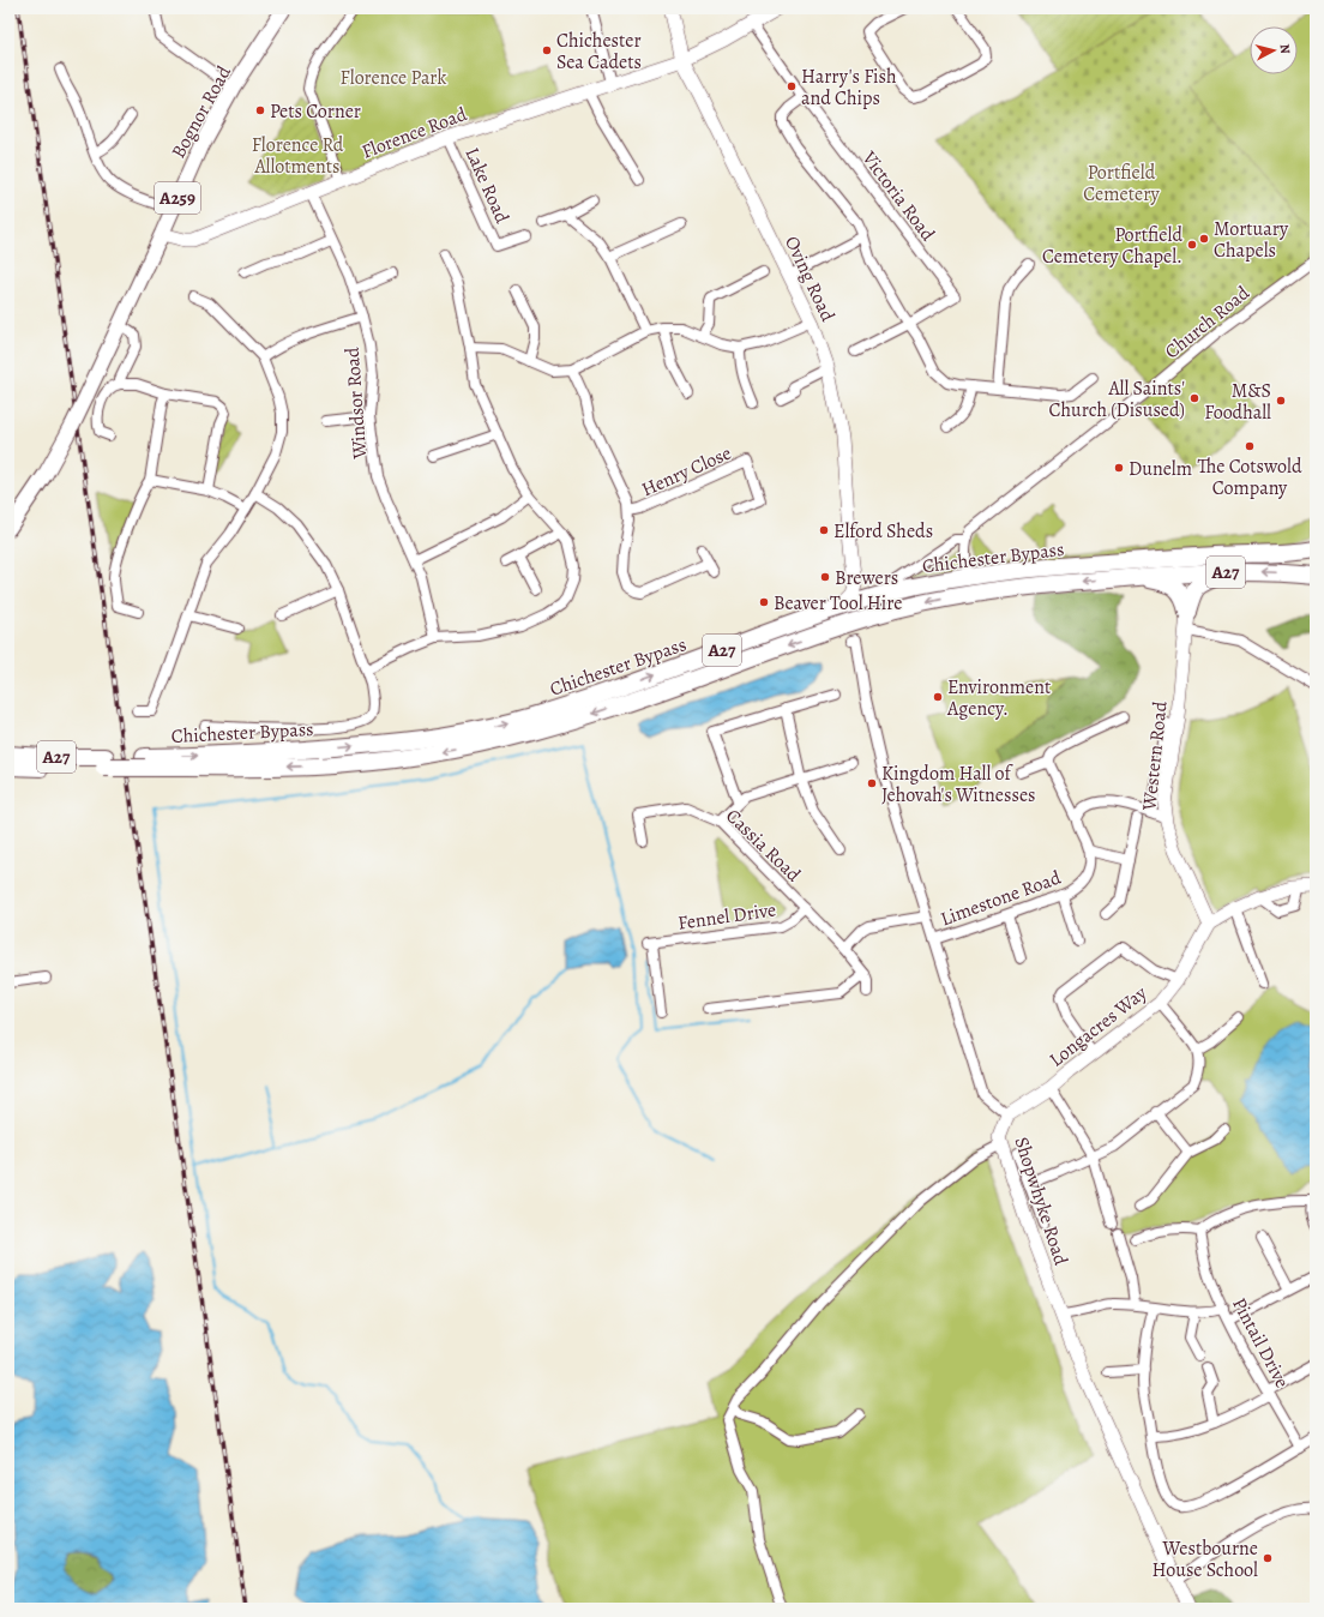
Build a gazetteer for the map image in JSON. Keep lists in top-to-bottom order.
{
  "streets": {
    "highway": ["Chichester Bypass", "A27"],
    "main road": [
      "Bognor Road",
      "Florence Road",
      "A259",
      "Oving Road",
      "Western Road",
      "Longacres Way",
      "Shopwhyke Road"
    ],
    "street": [
      "Lake Road",
      "Victoria Road",
      "Church Road",
      "Windsor Road",
      "Henry Close",
      "Cassia Road",
      "Limestone Road",
      "Fennel Drive",
      "Pintail Drive"
    ]
  },
  "crossings": [
    ["Bognor Road", "Florence Road"],
    ["Florence Road", "Lake Road"],
    ["Florence Road", "Victoria Road"],
    ["Florence Road", "Oving Road"],
    ["Florence Road", "Windsor Road"],
    ["Western Road", "Longacres Way"],
    ["Cassia Road", "Fennel Drive"],
    ["Limestone Road", "Shopwhyke Road"],
    ["Longacres Way", "Shopwhyke Road"]
  ],
  "parks": ["Florence Park", "Florence Rd Allotments", "Portfield Cemetery"],
  "places": [
    "Chichester Sea Cadets",
    "Harry's Fish and Chips",
    "Pets Corner",
    "Mortuary Chapels",
    "Portfield Cemetery Chapel.",
    "All Saints' Church (Disused)",
    "M&S Foodhall",
    "The Cotswold Company",
    "Dunelm",
    "Elford Sheds",
    "Brewers",
    "Beaver Tool Hire",
    "Environment Agency.",
    "Kingdom Hall of Jehovah's Witnesses",
    "Westbourne House School"
  ],
  "north": "right"
}
